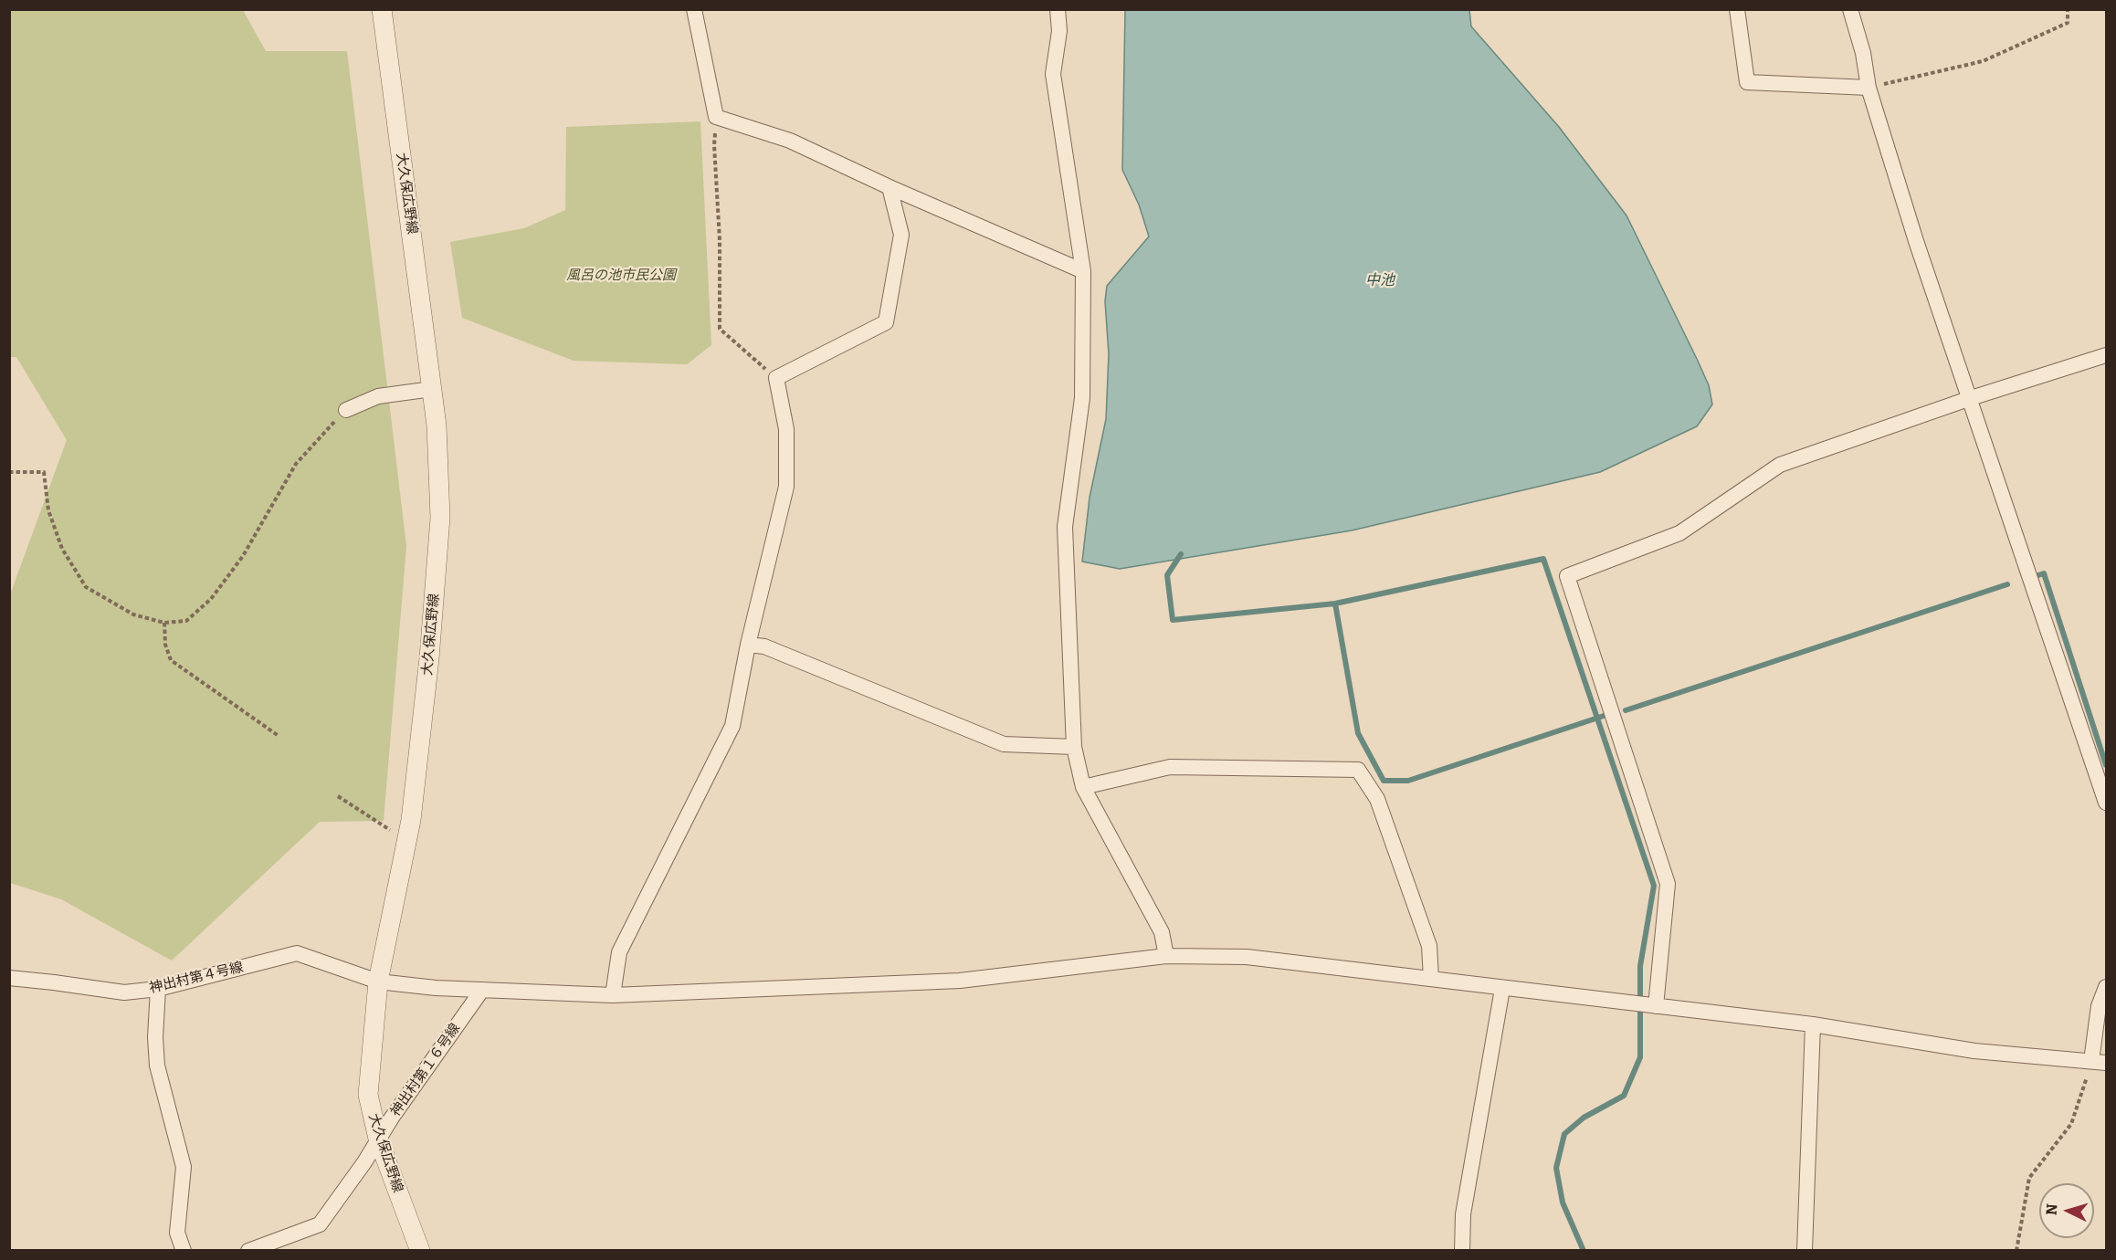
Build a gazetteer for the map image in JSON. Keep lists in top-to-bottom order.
{
  "streets": {
    "street": ["大久保広野線", "神出村第４号線", "神出村第１６号線"]
  },
  "crossings": [
    ["大久保広野線", "神出村第４号線"],
    ["大久保広野線", "神出村第１６号線"],
    ["神出村第４号線", "神出村第１６号線"]
  ],
  "water": ["中池"],
  "parks": ["風呂の池市民公園"],
  "north": "left"
}
